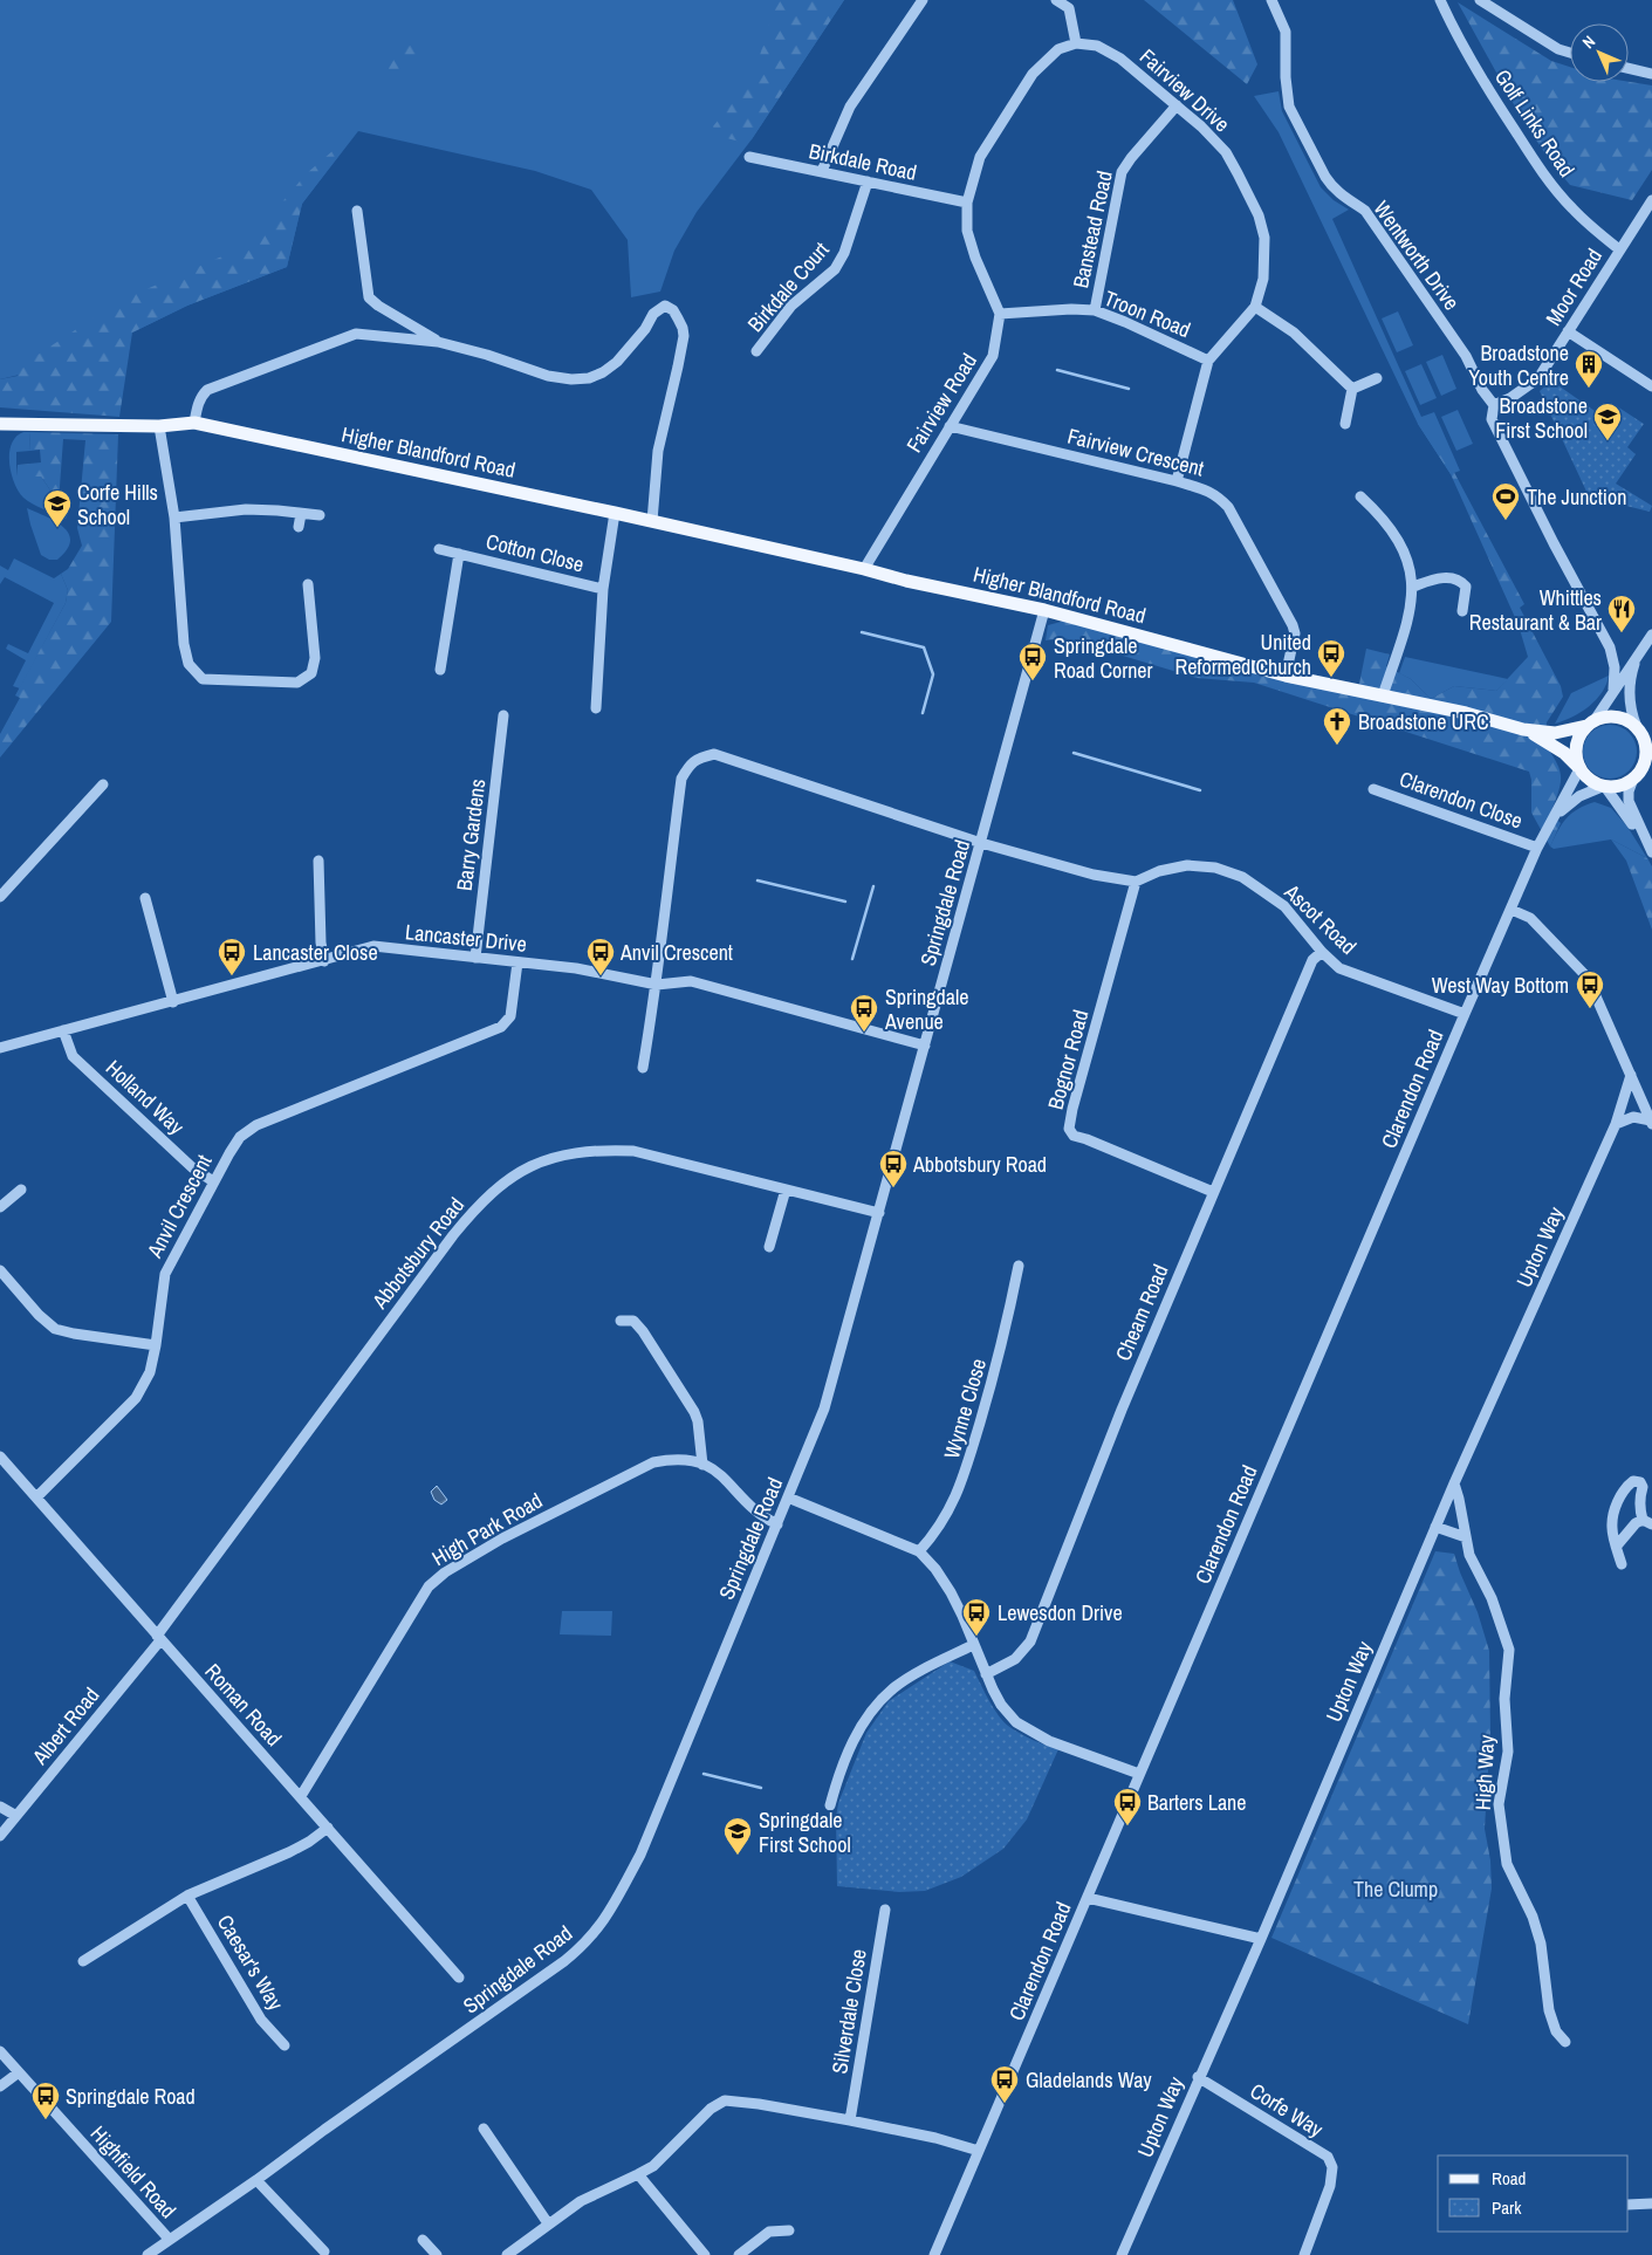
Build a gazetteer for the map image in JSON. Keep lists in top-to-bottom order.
{
  "streets": {
    "main road": ["Higher Blandford Road"],
    "street": [
      "Fairview Drive",
      "Golf Links Road",
      "Birkdale Road",
      "Banstead Road",
      "Wentworth Drive",
      "Birkdale Court",
      "Moor Road",
      "Troon Road",
      "Fairview Road",
      "Fairview Crescent",
      "Cotton Close",
      "Clarendon Close",
      "Barry Gardens",
      "Springdale Road",
      "Ascot Road",
      "Lancaster Drive",
      "Bognor Road",
      "Clarendon Road",
      "Holland Way",
      "Anvil Crescent",
      "Upton Way",
      "Abbotsbury Road",
      "Cheam Road",
      "Wynne Close",
      "High Park Road",
      "Roman Road",
      "Albert Road",
      "High Way",
      "Caesar's Way",
      "Silverdale Close",
      "Corfe Way",
      "Highfield Road"
    ]
  },
  "crossings": [
    ["Fairview Drive", "Banstead Road"],
    ["Fairview Drive", "Troon Road"],
    ["Fairview Drive", "Fairview Crescent"],
    ["Golf Links Road", "Moor Road"],
    ["Birkdale Road", "Birkdale Court"],
    ["Banstead Road", "Troon Road"],
    ["Wentworth Drive", "Moor Road"],
    ["Troon Road", "Fairview Road"],
    ["Fairview Road", "Higher Blandford Road"],
    ["Fairview Road", "Fairview Crescent"],
    ["Higher Blandford Road", "Fairview Crescent"],
    ["Higher Blandford Road", "Cotton Close"],
    ["Higher Blandford Road", "Springdale Road"],
    ["Higher Blandford Road", "Clarendon Road"],
    ["Clarendon Close", "Clarendon Road"],
    ["Barry Gardens", "Lancaster Drive"],
    ["Springdale Road", "Abbotsbury Road"],
    ["Springdale Road", "High Park Road"],
    ["Springdale Road", "Highfield Road"],
    ["Ascot Road", "Bognor Road"],
    ["Ascot Road", "Clarendon Road"],
    ["Ascot Road", "Cheam Road"],
    ["Lancaster Drive", "Holland Way"],
    ["Lancaster Drive", "Anvil Crescent"],
    ["Bognor Road", "Cheam Road"],
    ["Holland Way", "Anvil Crescent"],
    ["Anvil Crescent", "Roman Road"],
    ["Upton Way", "High Way"],
    ["Upton Way", "Corfe Way"],
    ["Abbotsbury Road", "Roman Road"],
    ["Abbotsbury Road", "Albert Road"],
    ["High Park Road", "Roman Road"],
    ["Roman Road", "Albert Road"]
  ],
  "parks": ["The Clump"],
  "places": {
    "building": ["Broadstone Youth Centre"],
    "school or university": ["Broadstone First School", "Corfe Hills School", "Springdale First School"],
    "sports": ["The Junction"],
    "restaurant": ["Whittles Restaurant & Bar"],
    "bus stop": [
      "United Reformed Church",
      "Springdale Road Corner",
      "Lancaster Close",
      "Anvil Crescent",
      "West Way Bottom",
      "Springdale Avenue",
      "Abbotsbury Road",
      "Lewesdon Drive",
      "Barters Lane",
      "Gladelands Way",
      "Springdale Road"
    ],
    "church": ["Broadstone URC"]
  },
  "legend": ["Road", "Park"],
  "north": "top left"
}
